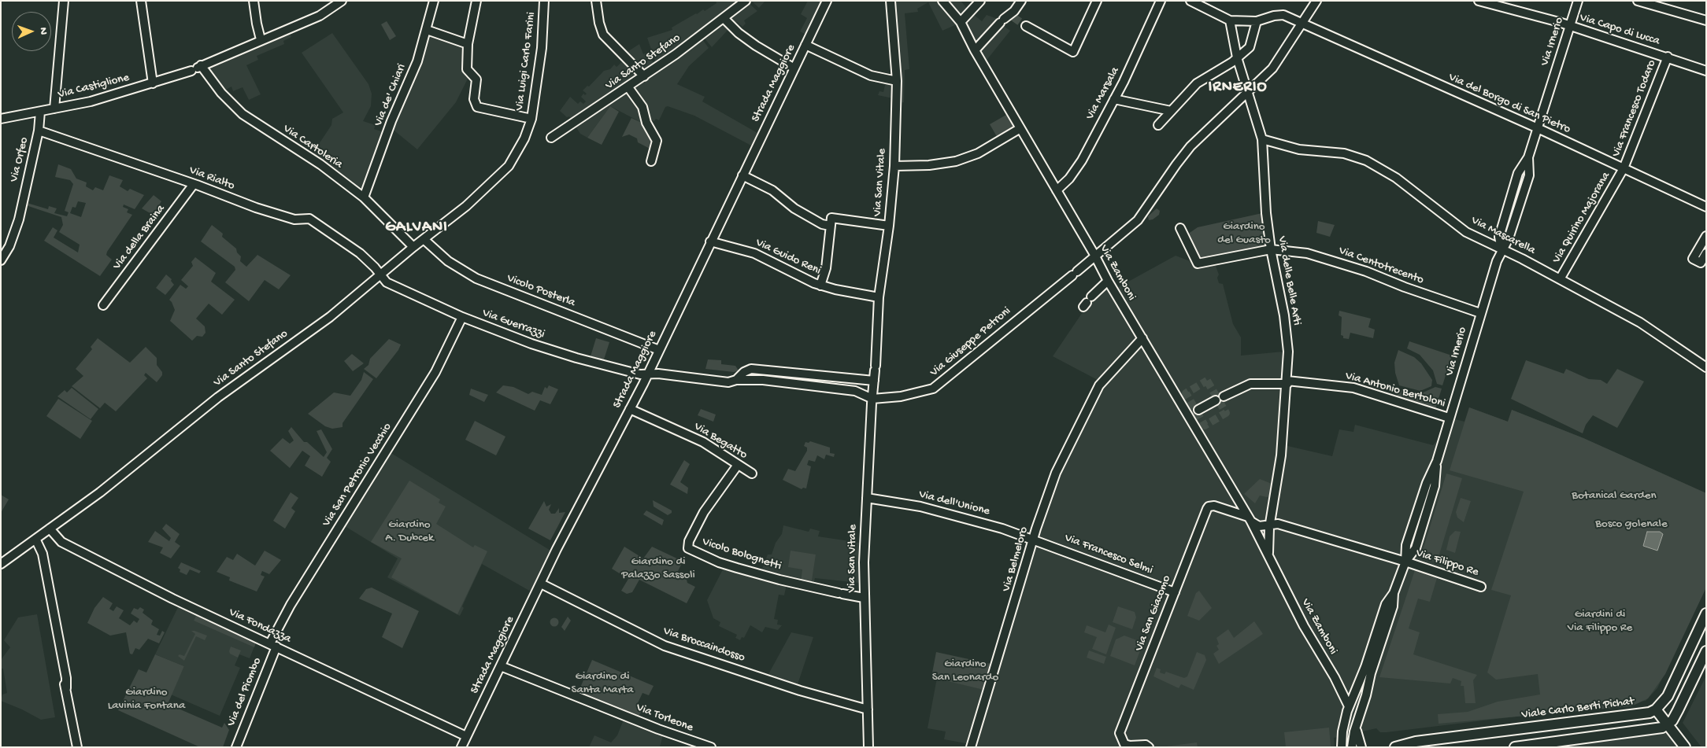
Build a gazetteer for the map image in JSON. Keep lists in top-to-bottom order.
{
  "streets": {
    "main road": ["Viale Carlo Berti Pichat"],
    "street": [
      "Via Capo di Lucca",
      "Via Irnerio",
      "Via Luigi Carlo Farini",
      "Via Santo Stefano",
      "Strada Maggiore",
      "Via Castiglione",
      "Via Marsala",
      "Via de' Chiari",
      "Via del Borgo di San Pietro",
      "Via Francesco Todaro",
      "Via Cartoleria",
      "Via Orfeo",
      "Via Rialto",
      "Via San Vitale",
      "Via Quirino Majorana",
      "Via Mascarella",
      "Via della Braina",
      "Via Guido Reni",
      "Via Centotrecento",
      "Via Zamboni",
      "Via delle Belle Arti",
      "Vicolo Posterla",
      "Via Guerrazzi",
      "Via Giuseppe Petroni",
      "Via Antonio Bertoloni",
      "Via Begatto",
      "Via San Petronio Vecchio",
      "Via dell'Unione",
      "Vicolo Bolognetti",
      "Via Francesco Selmi",
      "Via Belmeloro",
      "Via Filippo Re",
      "Via San Giacomo",
      "Via Fondazza",
      "Via Broccaindosso",
      "Via del Piombo",
      "Via Torleone"
    ]
  },
  "crossings": [
    ["Via Capo di Lucca", "Via Irnerio"],
    ["Via Capo di Lucca", "Via Francesco Todaro"],
    ["Via Irnerio", "Via del Borgo di San Pietro"],
    ["Via Irnerio", "Via Mascarella"],
    ["Via Irnerio", "Via Centotrecento"],
    ["Via Irnerio", "Via Antonio Bertoloni"],
    ["Via Irnerio", "Via Filippo Re"],
    ["Via Luigi Carlo Farini", "Via Santo Stefano"],
    ["Via Santo Stefano", "Via Cartoleria"],
    ["Via Santo Stefano", "Via Rialto"],
    ["Via Santo Stefano", "Vicolo Posterla"],
    ["Via Santo Stefano", "Via Guerrazzi"],
    ["Via Santo Stefano", "Via Fondazza"],
    ["Strada Maggiore", "Via Guido Reni"],
    ["Strada Maggiore", "Vicolo Posterla"],
    ["Strada Maggiore", "Via Guerrazzi"],
    ["Strada Maggiore", "Via Begatto"],
    ["Strada Maggiore", "Via Fondazza"],
    ["Strada Maggiore", "Via Broccaindosso"],
    ["Strada Maggiore", "Via Torleone"],
    ["Via Castiglione", "Via Cartoleria"],
    ["Via Marsala", "Via Zamboni"],
    ["Via de' Chiari", "Via Cartoleria"],
    ["Via del Borgo di San Pietro", "Via Francesco Todaro"],
    ["Via del Borgo di San Pietro", "Via Quirino Majorana"],
    ["Via del Borgo di San Pietro", "Via delle Belle Arti"],
    ["Via del Borgo di San Pietro", "Via Giuseppe Petroni"],
    ["Via Francesco Todaro", "Via Quirino Majorana"],
    ["Via Orfeo", "Via Rialto"],
    ["Via Rialto", "Via della Braina"],
    ["Via Rialto", "Via Guerrazzi"],
    ["Via San Vitale", "Via Guido Reni"],
    ["Via San Vitale", "Via Guerrazzi"],
    ["Via San Vitale", "Via Giuseppe Petroni"],
    ["Via San Vitale", "Via dell'Unione"],
    ["Via San Vitale", "Vicolo Bolognetti"],
    ["Via San Vitale", "Via Broccaindosso"],
    ["Via Quirino Majorana", "Via Mascarella"],
    ["Via Mascarella", "Via delle Belle Arti"],
    ["Via Centotrecento", "Via delle Belle Arti"],
    ["Via Zamboni", "Via delle Belle Arti"],
    ["Via Zamboni", "Via Giuseppe Petroni"],
    ["Via Zamboni", "Via Belmeloro"],
    ["Via Zamboni", "Via Filippo Re"],
    ["Via Zamboni", "Via San Giacomo"],
    ["Via delle Belle Arti", "Via Giuseppe Petroni"],
    ["Via delle Belle Arti", "Via Antonio Bertoloni"],
    ["Via delle Belle Arti", "Via Filippo Re"],
    ["Via Guerrazzi", "Via Giuseppe Petroni"],
    ["Via Guerrazzi", "Via San Petronio Vecchio"],
    ["Via Begatto", "Vicolo Bolognetti"],
    ["Via San Petronio Vecchio", "Via Fondazza"],
    ["Via San Petronio Vecchio", "Via del Piombo"],
    ["Via dell'Unione", "Via Francesco Selmi"],
    ["Via dell'Unione", "Via Belmeloro"],
    ["Via Francesco Selmi", "Via Belmeloro"],
    ["Via Francesco Selmi", "Via San Giacomo"],
    ["Via Filippo Re", "Via San Giacomo"],
    ["Via Fondazza", "Via del Piombo"]
  ],
  "districts": ["IRNERIO", "GALVANI"],
  "parks": [
    "Giardino del Guasto",
    "Botanical Garden",
    "Bosco golenale",
    "Giardino A. Dubcek",
    "Giardino di Palazzo Sassoli",
    "Giardini di Via Filippo Re",
    "Giardino San Leonardo",
    "Giardino di Santa Marta",
    "Giardino Lavinia Fontana"
  ],
  "north": "right"
}
